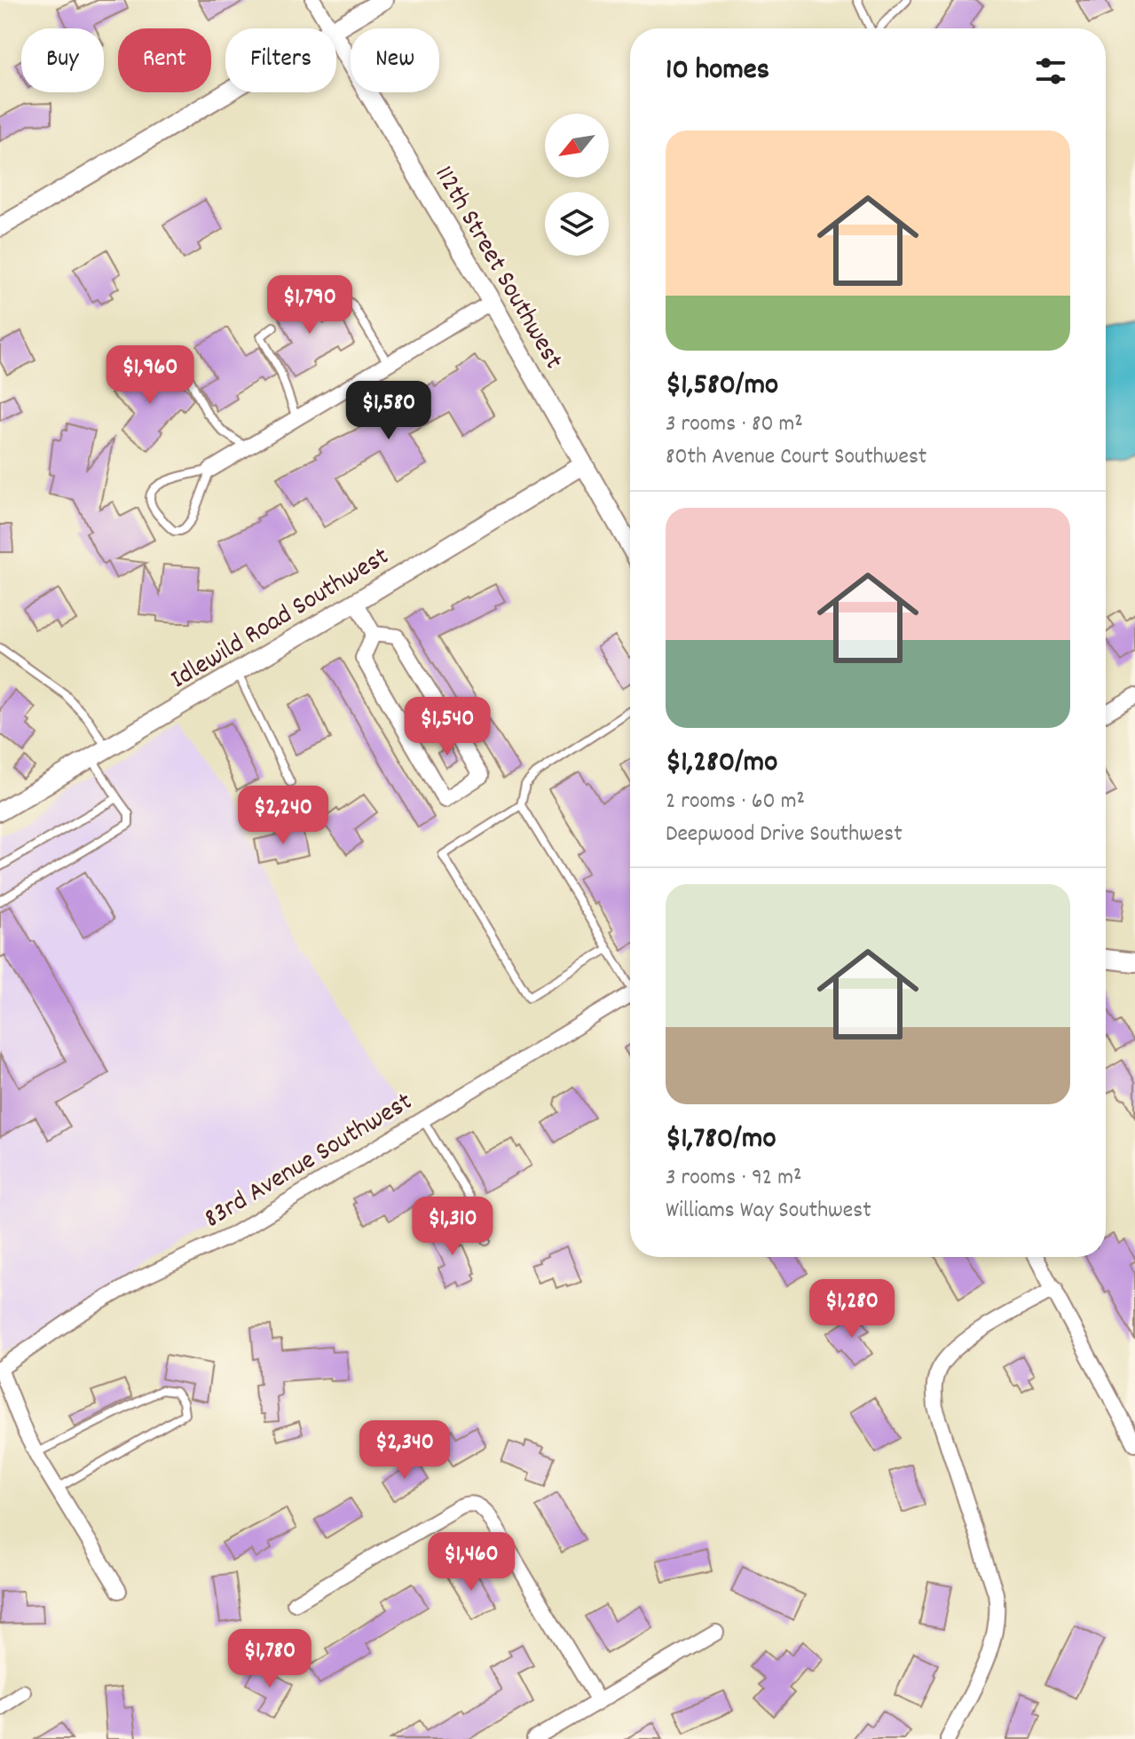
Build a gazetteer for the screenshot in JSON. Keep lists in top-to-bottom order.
{
  "streets": {
    "street": ["112th Street Southwest", "Idlewild Road Southwest", "83rd Avenue Southwest"]
  },
  "crossings": [
    ["112th Street Southwest", "Idlewild Road Southwest"]
  ],
  "north": "bottom left",
  "page": {
    "chip": [
      "Buy",
      "Rent",
      "Filters",
      "New"
    ],
    "heading": "10 homes",
    "list": [
      {
        "name": "$1,580/mo",
        "note": "3 rooms · 80 m² · 80th Avenue Court Southwest"
      },
      {
        "name": "$1,280/mo",
        "note": "2 rooms · 60 m² · Deepwood Drive Southwest"
      },
      {
        "name": "$1,780/mo",
        "note": "3 rooms · 92 m² · Williams Way Southwest"
      }
    ],
    "price": [
      "$1,790",
      "$1,960",
      "$1,580",
      "$1,540",
      "$2,240",
      "$1,310",
      "$1,280",
      "$2,340",
      "$1,460",
      "$1,780"
    ]
  }
}
